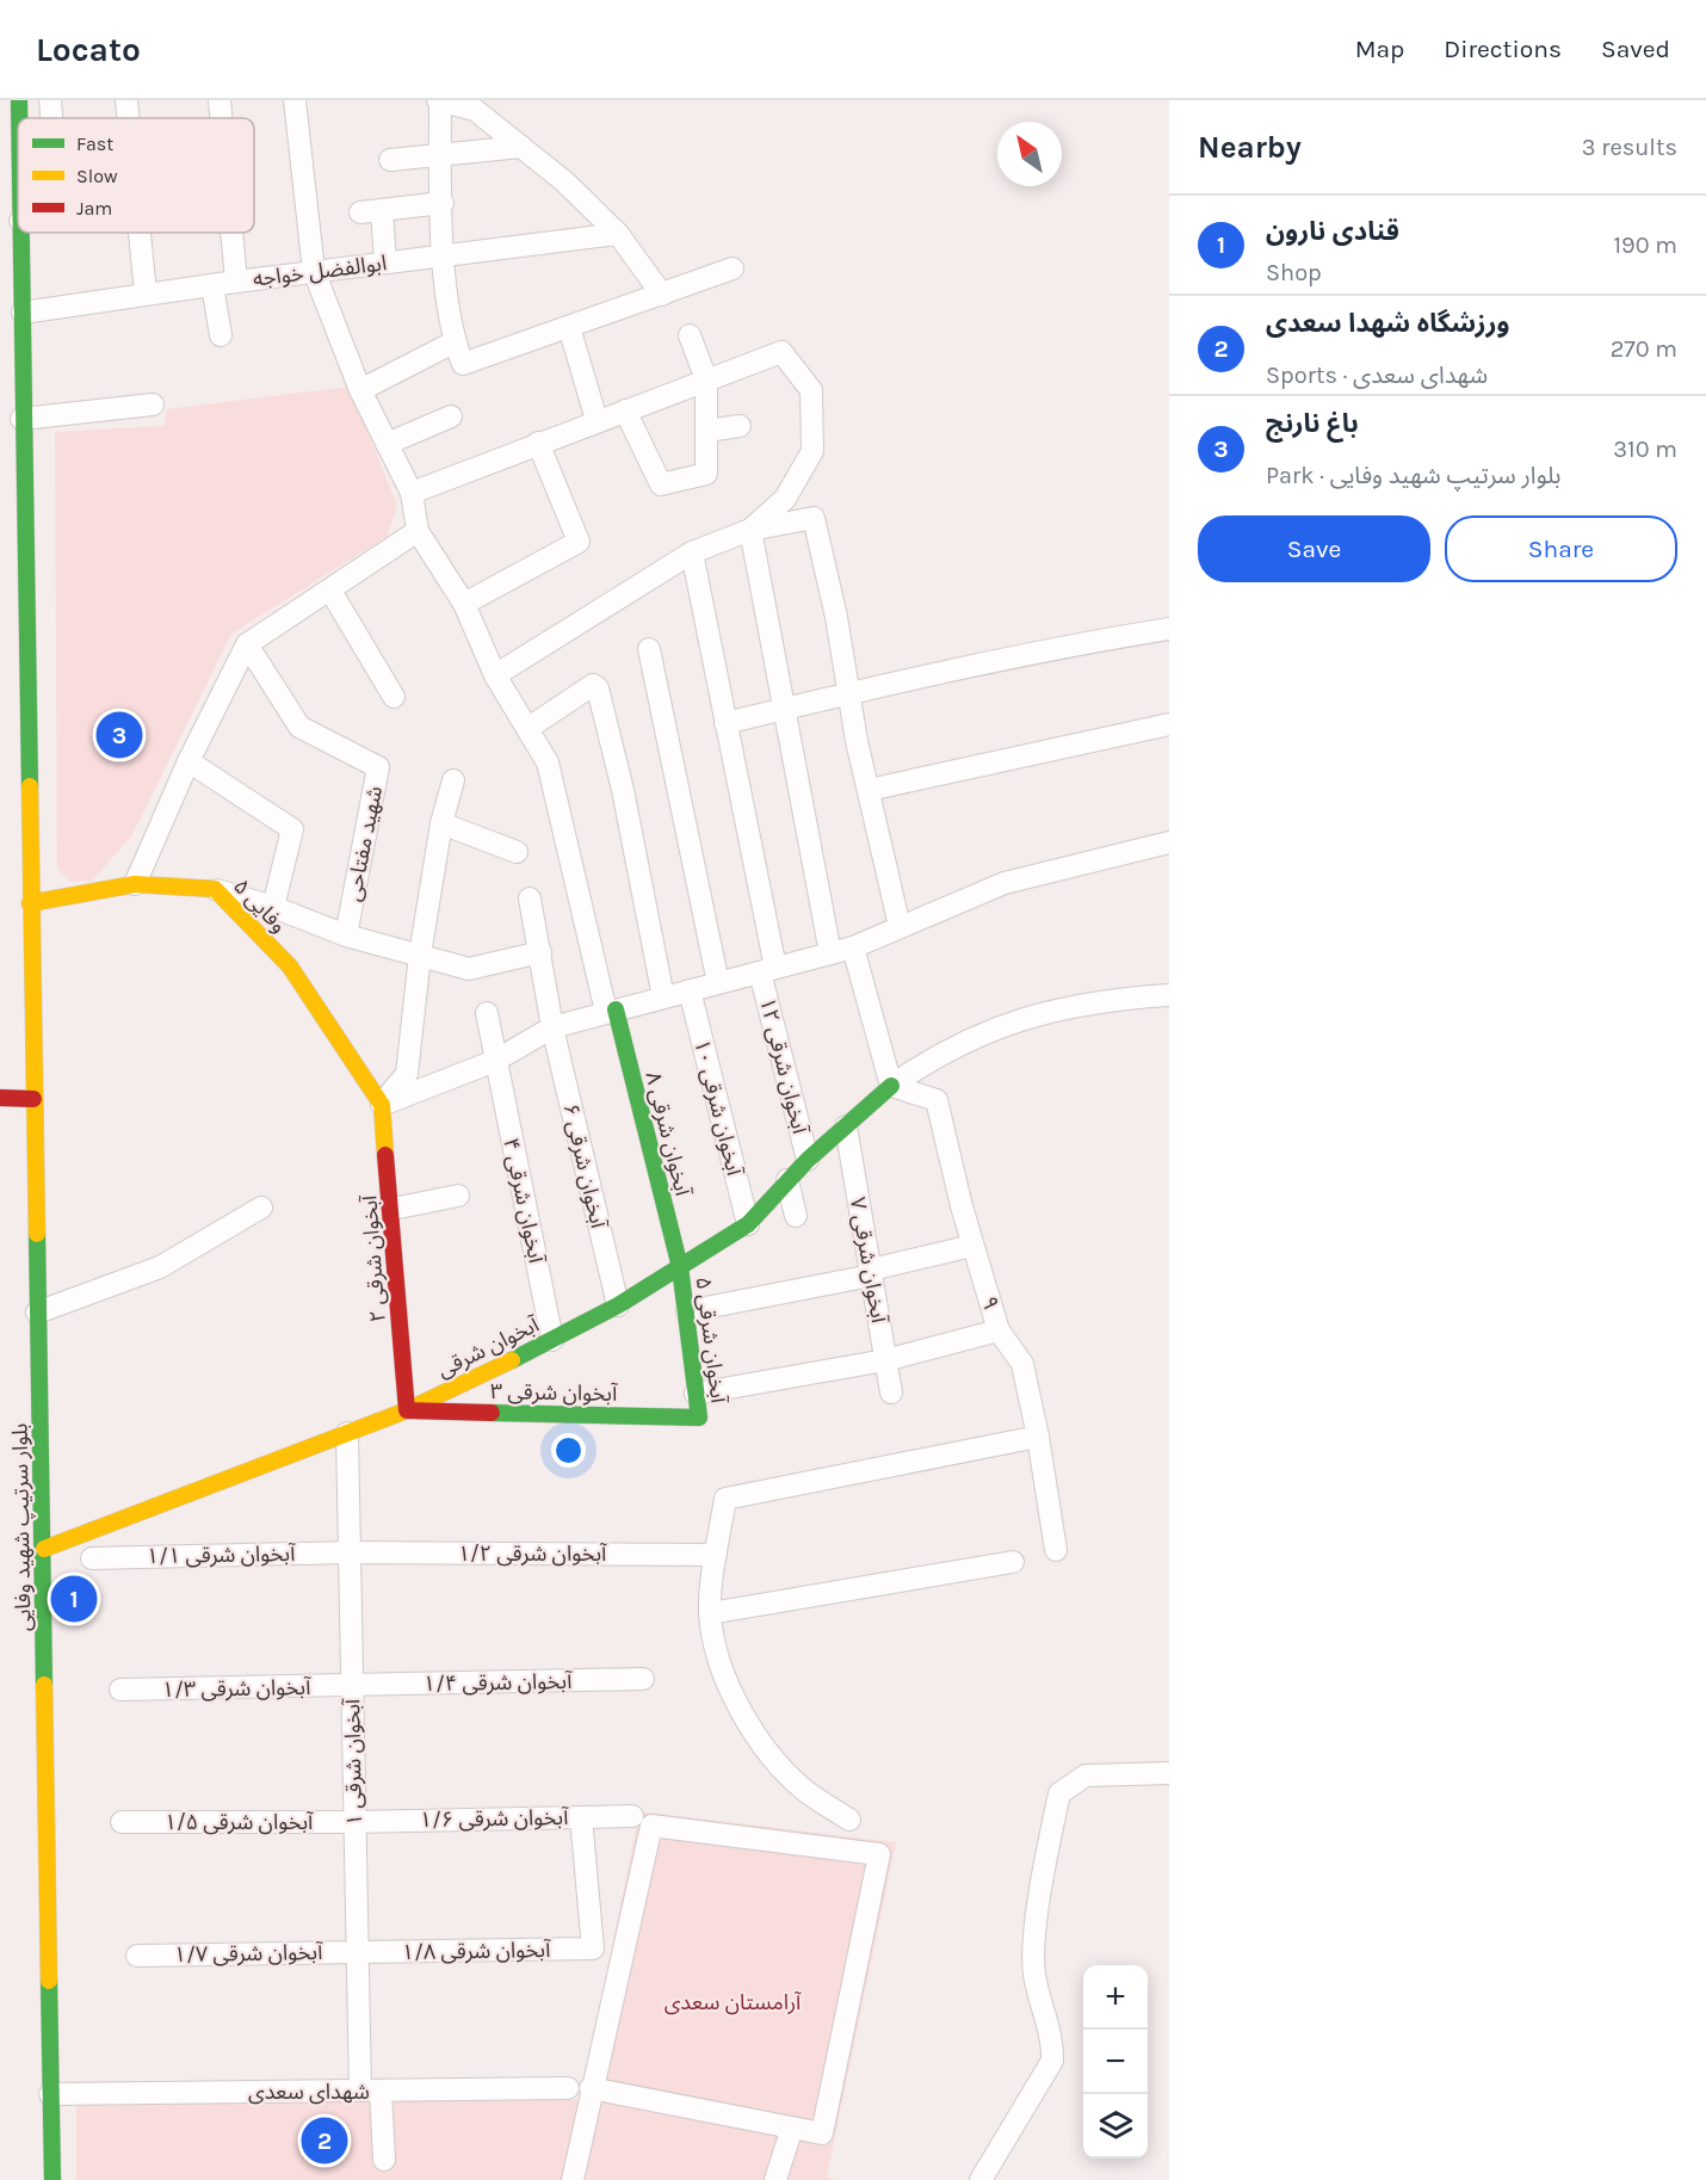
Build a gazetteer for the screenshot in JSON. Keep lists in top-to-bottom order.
{
  "streets": {
    "street": [
      "ابوالفضل خواجه",
      "شهید مفتاحی",
      "وفایی ۵",
      "آبخوان شرقی ۱۲",
      "آبخوان شرقی ۱۰",
      "آبخوان شرقی ۸",
      "آبخوان شرقی ۶",
      "آبخوان شرقی ۴",
      "آبخوان شرقی ۲",
      "آبخوان شرقی ۷",
      "۹",
      "آبخوان شرقی ۵",
      "آبخوان شرقی",
      "آبخوان شرقی ۳",
      "بلوار سرتیپ شهید وفایی",
      "آبخوان شرقی ۱/۲",
      "آبخوان شرقی ۱/۱",
      "آبخوان شرقی ۱/۴",
      "آبخوان شرقی ۱/۳",
      "آبخوان شرقی ۱",
      "آبخوان شرقی ۱/۶",
      "آبخوان شرقی ۱/۵",
      "آبخوان شرقی ۱/۸",
      "آبخوان شرقی ۱/۷",
      "شهدای سعدی"
    ]
  },
  "crossings": [
    ["ابوالفضل خواجه", "بلوار سرتیپ شهید وفایی"],
    ["وفایی ۵", "آبخوان شرقی ۲"],
    ["وفایی ۵", "بلوار سرتیپ شهید وفایی"],
    ["آبخوان شرقی ۱۲", "آبخوان شرقی"],
    ["آبخوان شرقی ۱۰", "آبخوان شرقی"],
    ["آبخوان شرقی ۸", "آبخوان شرقی ۵"],
    ["آبخوان شرقی ۸", "آبخوان شرقی"],
    ["آبخوان شرقی ۶", "آبخوان شرقی"],
    ["آبخوان شرقی ۴", "آبخوان شرقی"],
    ["آبخوان شرقی ۲", "آبخوان شرقی"],
    ["آبخوان شرقی ۲", "آبخوان شرقی ۳"],
    ["آبخوان شرقی ۷", "آبخوان شرقی"],
    ["۹", "آبخوان شرقی"],
    ["آبخوان شرقی ۵", "آبخوان شرقی"],
    ["آبخوان شرقی ۵", "آبخوان شرقی ۳"],
    ["آبخوان شرقی", "آبخوان شرقی ۳"],
    ["آبخوان شرقی", "بلوار سرتیپ شهید وفایی"],
    ["آبخوان شرقی", "آبخوان شرقی ۱"],
    ["بلوار سرتیپ شهید وفایی", "شهدای سعدی"],
    ["آبخوان شرقی ۱/۲", "آبخوان شرقی ۱/۱"],
    ["آبخوان شرقی ۱/۲", "آبخوان شرقی ۱"],
    ["آبخوان شرقی ۱/۱", "آبخوان شرقی ۱"],
    ["آبخوان شرقی ۱/۴", "آبخوان شرقی ۱/۳"],
    ["آبخوان شرقی ۱/۴", "آبخوان شرقی ۱"],
    ["آبخوان شرقی ۱/۳", "آبخوان شرقی ۱"],
    ["آبخوان شرقی ۱", "آبخوان شرقی ۱/۶"],
    ["آبخوان شرقی ۱", "آبخوان شرقی ۱/۵"],
    ["آبخوان شرقی ۱", "آبخوان شرقی ۱/۸"],
    ["آبخوان شرقی ۱", "آبخوان شرقی ۱/۷"],
    ["آبخوان شرقی ۱", "شهدای سعدی"],
    ["آبخوان شرقی ۱/۶", "آبخوان شرقی ۱/۵"],
    ["آبخوان شرقی ۱/۶", "آبخوان شرقی ۱/۸"],
    ["آبخوان شرقی ۱/۸", "آبخوان شرقی ۱/۷"]
  ],
  "parks": ["آرامستان سعدی"],
  "legend": ["Fast", "Slow", "Jam"],
  "north": "top left",
  "page": {
    "header": "Locato",
    "nav": ["Map", "Directions", "Saved"],
    "heading": ["Nearby", "3 results"],
    "list": [
      {
        "mark": "1",
        "name": "قنادی نارون",
        "note": "Shop",
        "value": "190 m"
      },
      {
        "mark": "2",
        "name": "ورزشگاه شهدا سعدی",
        "note": "Sports · شهدای سعدی",
        "value": "270 m"
      },
      {
        "mark": "3",
        "name": "باغ نارنج",
        "note": "Park · بلوار سرتیپ شهید وفایی",
        "value": "310 m"
      }
    ],
    "buttons": ["Save", "Share"],
    "pins": ["3", "1", "2"],
    "map_buttons": ["+", "−"]
  }
}
